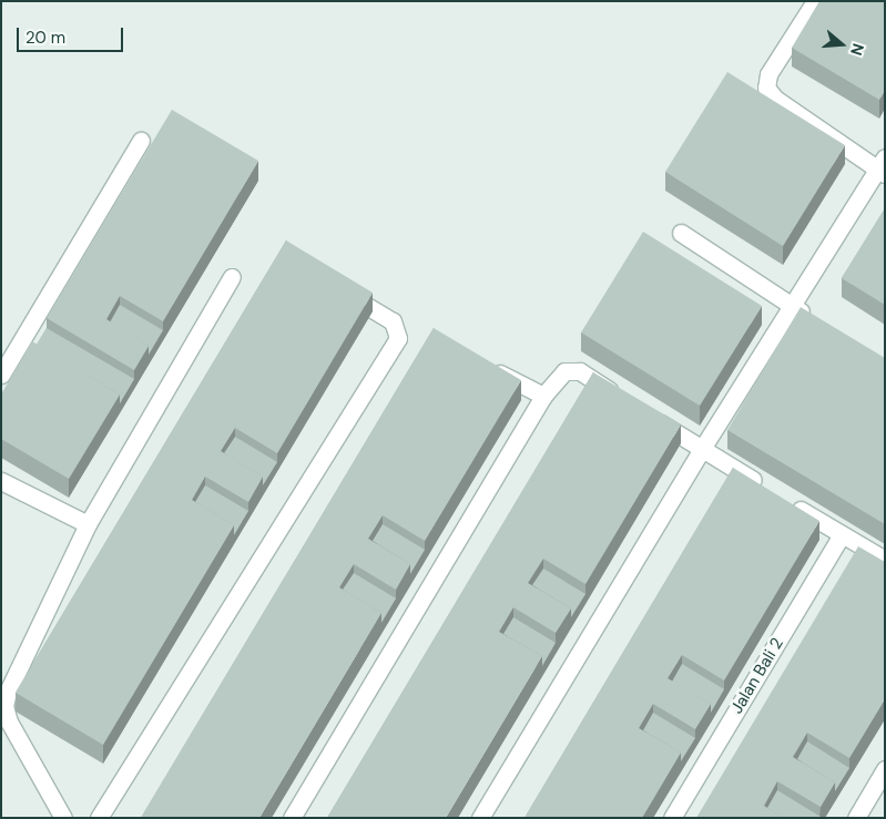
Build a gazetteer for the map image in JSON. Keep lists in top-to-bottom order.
{
  "streets": {
    "street": ["Jalan Bali 2"]
  },
  "scale_bar": "20 m",
  "north": "right"
}
